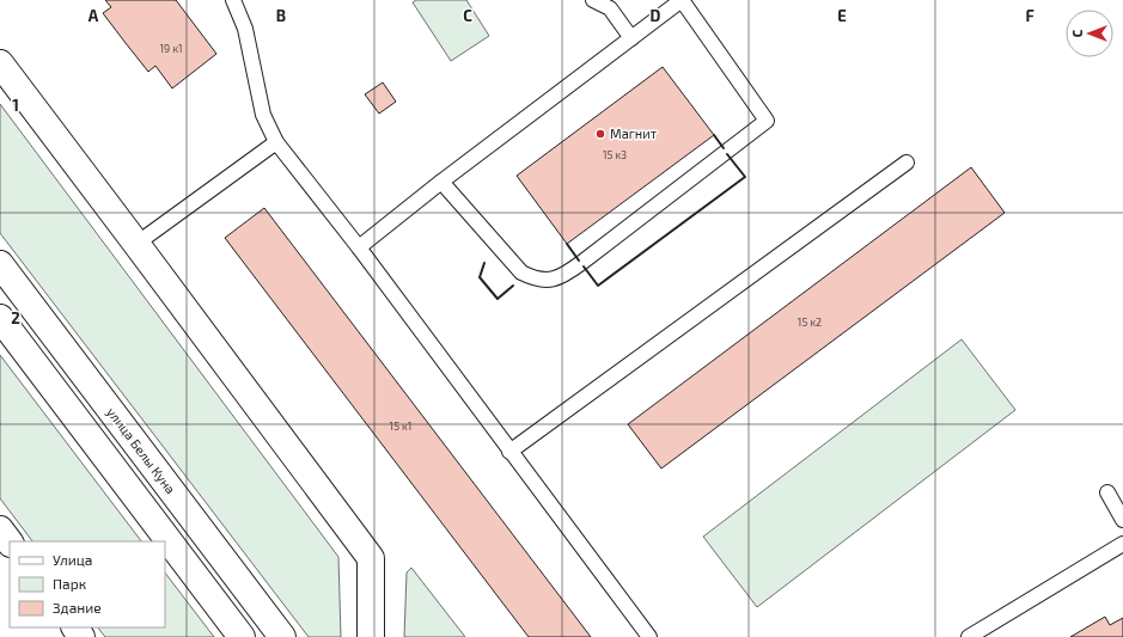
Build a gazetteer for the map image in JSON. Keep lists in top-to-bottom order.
{
  "streets": {
    "street": ["улица Белы Куна"]
  },
  "places": ["Магнит"],
  "house_numbers": [
    "19 к1",
    "15 к3",
    "15 к2",
    "15 к1"
  ],
  "legend": ["Улица", "Парк", "Здание"],
  "north": "left",
  "grid": {
    "columns": [
      "A",
      "B",
      "C",
      "D",
      "E",
      "F"
    ],
    "rows": ["1", "2"]
  }
}
